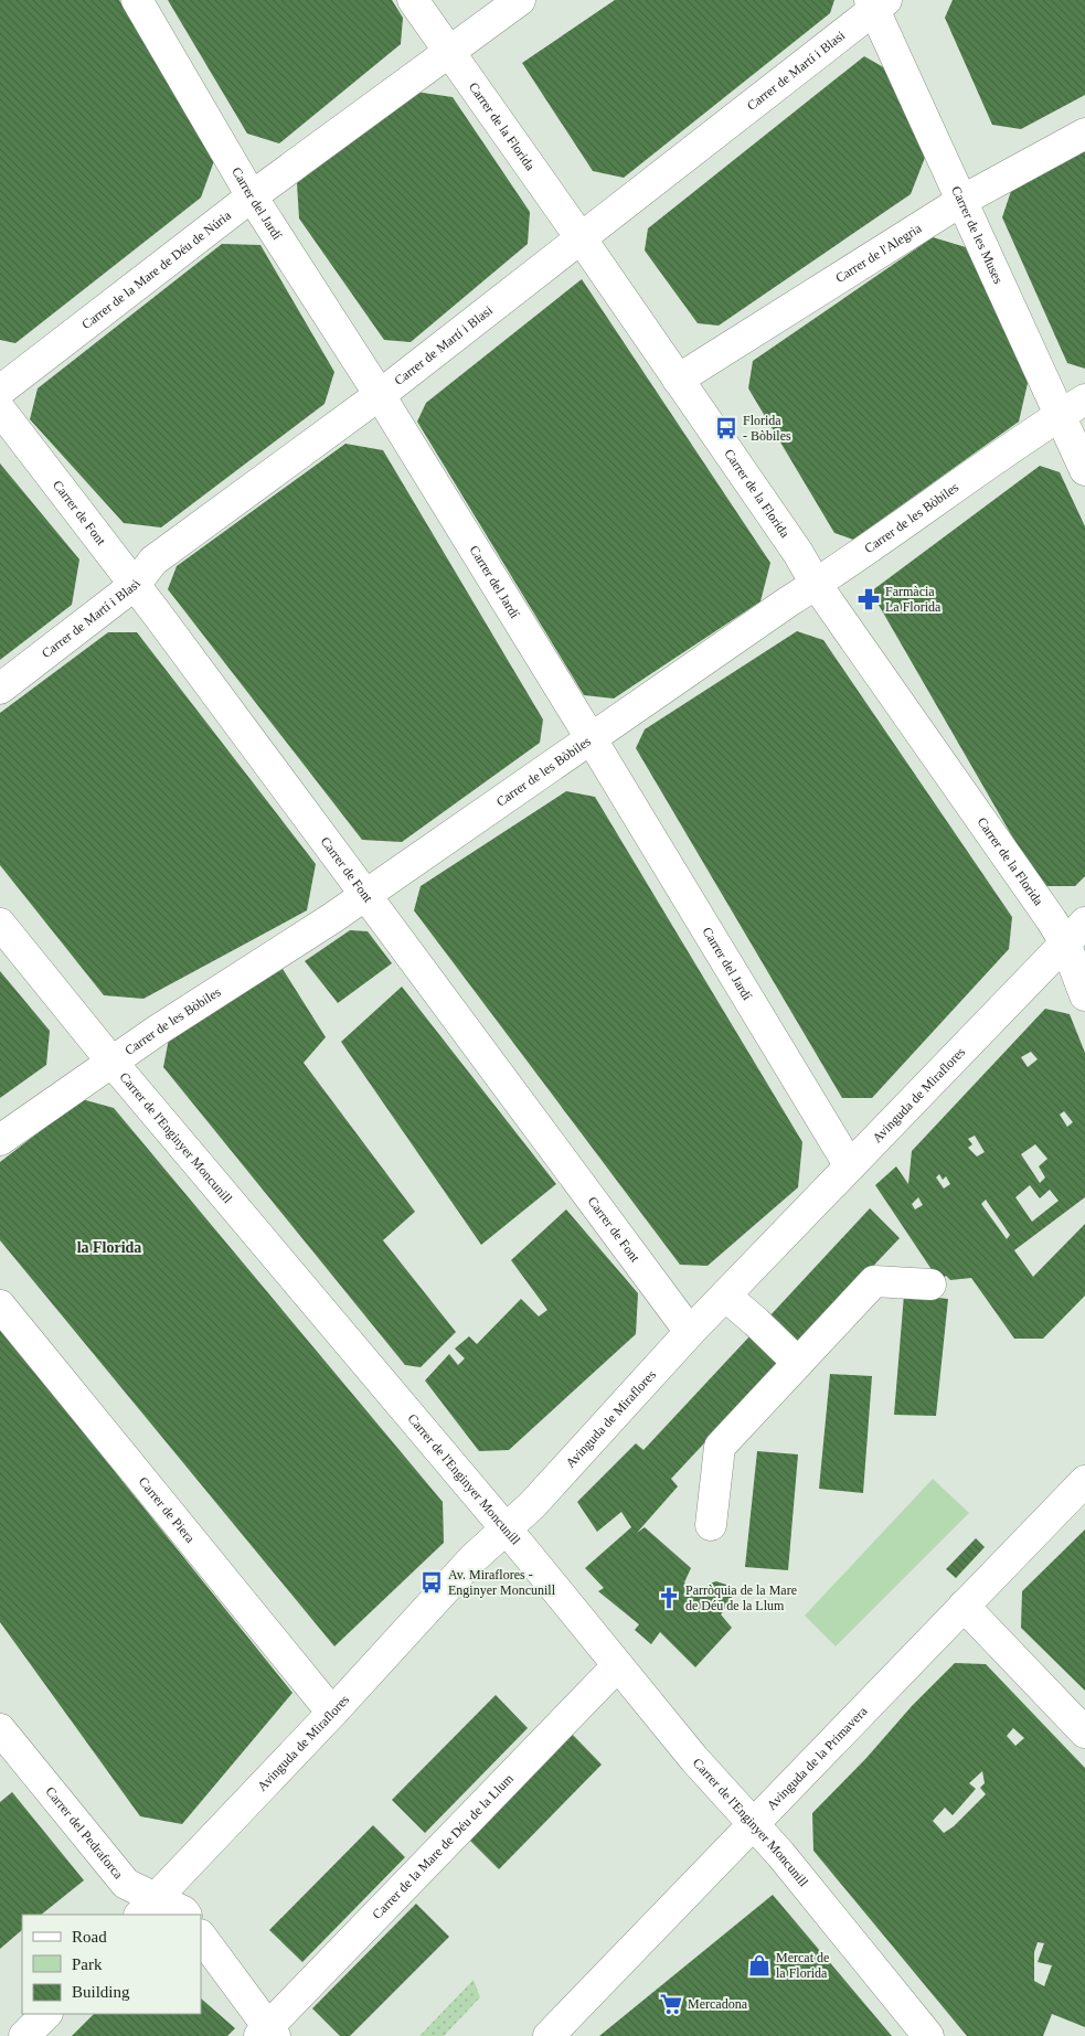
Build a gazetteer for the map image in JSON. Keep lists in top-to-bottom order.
{
  "streets": {
    "street": [
      "Carrer de Martí i Blasi",
      "Carrer de la Florida",
      "Carrer del Jardí",
      "Carrer de les Muses",
      "Carrer de l'Alegria",
      "Carrer de la Mare de Déu de Núria",
      "Carrer de Font",
      "Carrer de les Bòbiles",
      "Avinguda de Miraflores",
      "Carrer de l'Enginyer Moncunill",
      "Carrer de Piera",
      "Avinguda de la Primavera",
      "Carrer del Pedraforca",
      "Carrer de la Mare de Déu de la Llum"
    ]
  },
  "crossings": [
    ["Carrer de Martí i Blasi", "Carrer de la Florida"],
    ["Carrer de Martí i Blasi", "Carrer del Jardí"],
    ["Carrer de Martí i Blasi", "Carrer de les Muses"],
    ["Carrer de Martí i Blasi", "Carrer de Font"],
    ["Carrer de la Florida", "Carrer de l'Alegria"],
    ["Carrer de la Florida", "Carrer de la Mare de Déu de Núria"],
    ["Carrer de la Florida", "Carrer de les Bòbiles"],
    ["Carrer de la Florida", "Avinguda de Miraflores"],
    ["Carrer del Jardí", "Carrer de la Mare de Déu de Núria"],
    ["Carrer del Jardí", "Carrer de les Bòbiles"],
    ["Carrer del Jardí", "Avinguda de Miraflores"],
    ["Carrer de les Muses", "Carrer de l'Alegria"],
    ["Carrer de les Muses", "Carrer de les Bòbiles"],
    ["Carrer de Font", "Carrer de les Bòbiles"],
    ["Carrer de Font", "Avinguda de Miraflores"],
    ["Carrer de les Bòbiles", "Carrer de l'Enginyer Moncunill"],
    ["Avinguda de Miraflores", "Carrer de l'Enginyer Moncunill"],
    ["Avinguda de Miraflores", "Carrer de Piera"],
    ["Avinguda de Miraflores", "Carrer del Pedraforca"],
    ["Carrer de l'Enginyer Moncunill", "Avinguda de la Primavera"],
    ["Carrer de l'Enginyer Moncunill", "Carrer de la Mare de Déu de la Llum"]
  ],
  "districts": ["la Florida"],
  "places": {
    "bus stop": ["Florida - Bòbiles", "Av. Miraflores - Enginyer Moncunill"],
    "pharmacy": ["Farmàcia La Florida"],
    "church": ["Parròquia de la Mare de Déu de la Llum"],
    "shop": ["Mercat de la Florida"],
    "supermarket": ["Mercadona"]
  },
  "legend": ["Road", "Park", "Building"]
}
